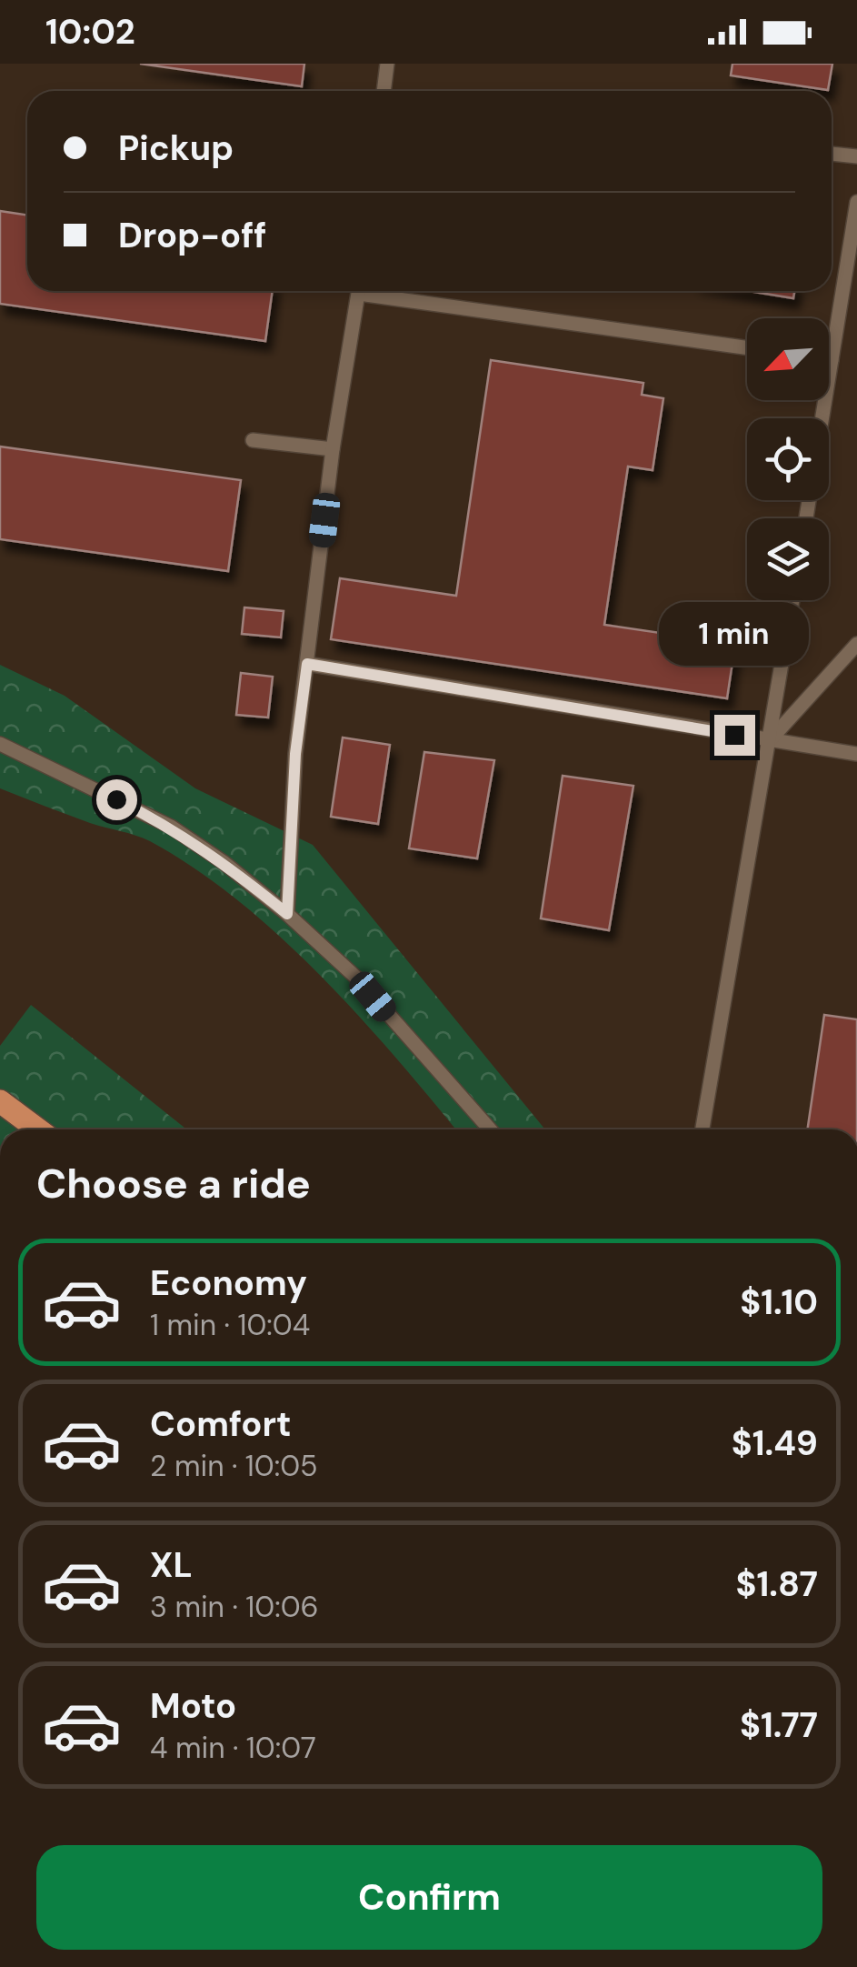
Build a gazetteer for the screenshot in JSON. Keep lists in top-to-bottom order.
{
  "north": "bottom left",
  "page": {
    "status": "10:02",
    "banner": ["Pickup", "Drop-off"],
    "bubble": "1 min",
    "heading": "Choose a ride",
    "list": [
      {
        "name": "Economy",
        "note": "1 min · 10:04",
        "value": "$1.10"
      },
      {
        "name": "Comfort",
        "note": "2 min · 10:05",
        "value": "$1.49"
      },
      {
        "name": "XL",
        "note": "3 min · 10:06",
        "value": "$1.87"
      },
      {
        "name": "Moto",
        "note": "4 min · 10:07",
        "value": "$1.77"
      }
    ],
    "buttons": "Confirm"
  }
}
